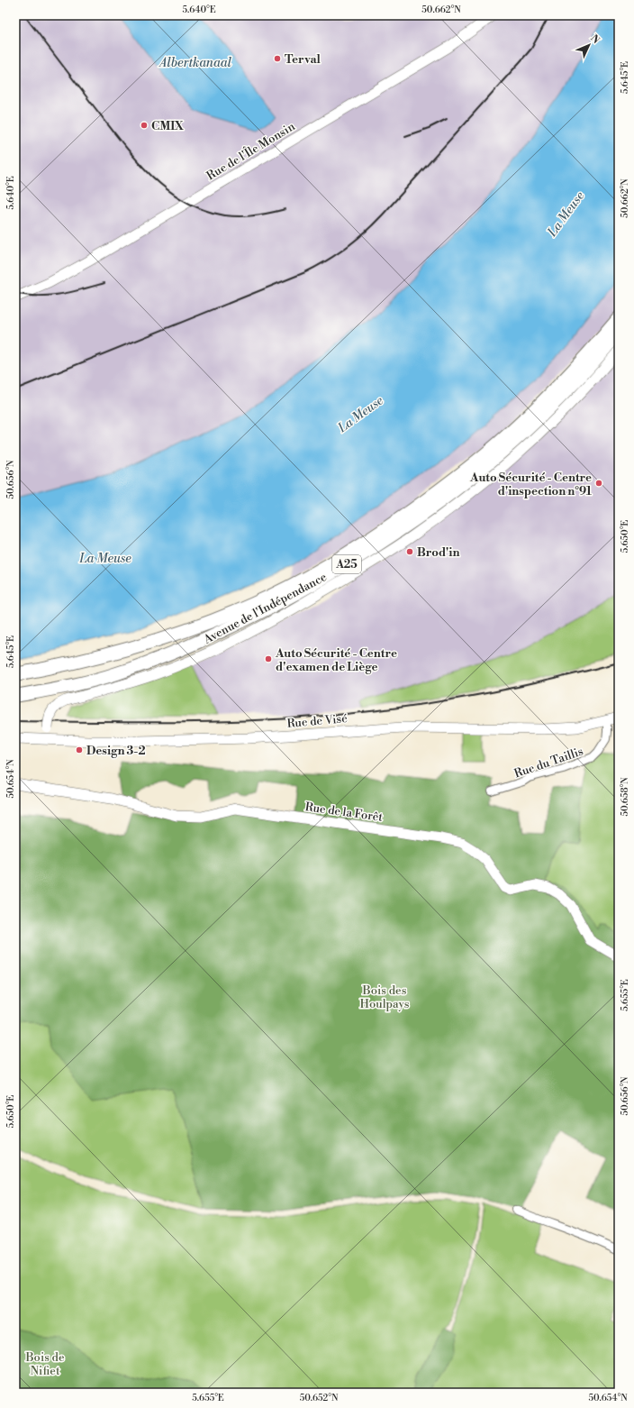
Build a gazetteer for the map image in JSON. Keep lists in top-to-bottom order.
{
  "streets": {
    "highway": ["A25"],
    "main road": [
      "Rue de l'Île Monsin",
      "Avenue de l'Indépendance",
      "Rue de Visé",
      "Rue de la Forêt"
    ],
    "street": ["Rue du Taillis"]
  },
  "crossings": [
    ["Avenue de l'Indépendance", "Rue de Visé"],
    ["Rue de Visé", "Rue du Taillis"]
  ],
  "water": ["Albertkanaal", "La Meuse"],
  "parks": ["Bois des Houlpays", "Bois de Nifiet"],
  "places": [
    "Terval",
    "CMIX",
    "Auto Sécurité - Centre d'inspection n°91",
    "Brod'in",
    "Auto Sécurité - Centre d'examen de Liège",
    "Design 3-2"
  ],
  "north": "top right",
  "coordinates": [
    "5.640°E",
    "50.662°N",
    "5.645°E",
    "50.656°N",
    "5.650°E",
    "50.654°N",
    "50.658°N",
    "5.655°E",
    "50.652°N"
  ]
}
